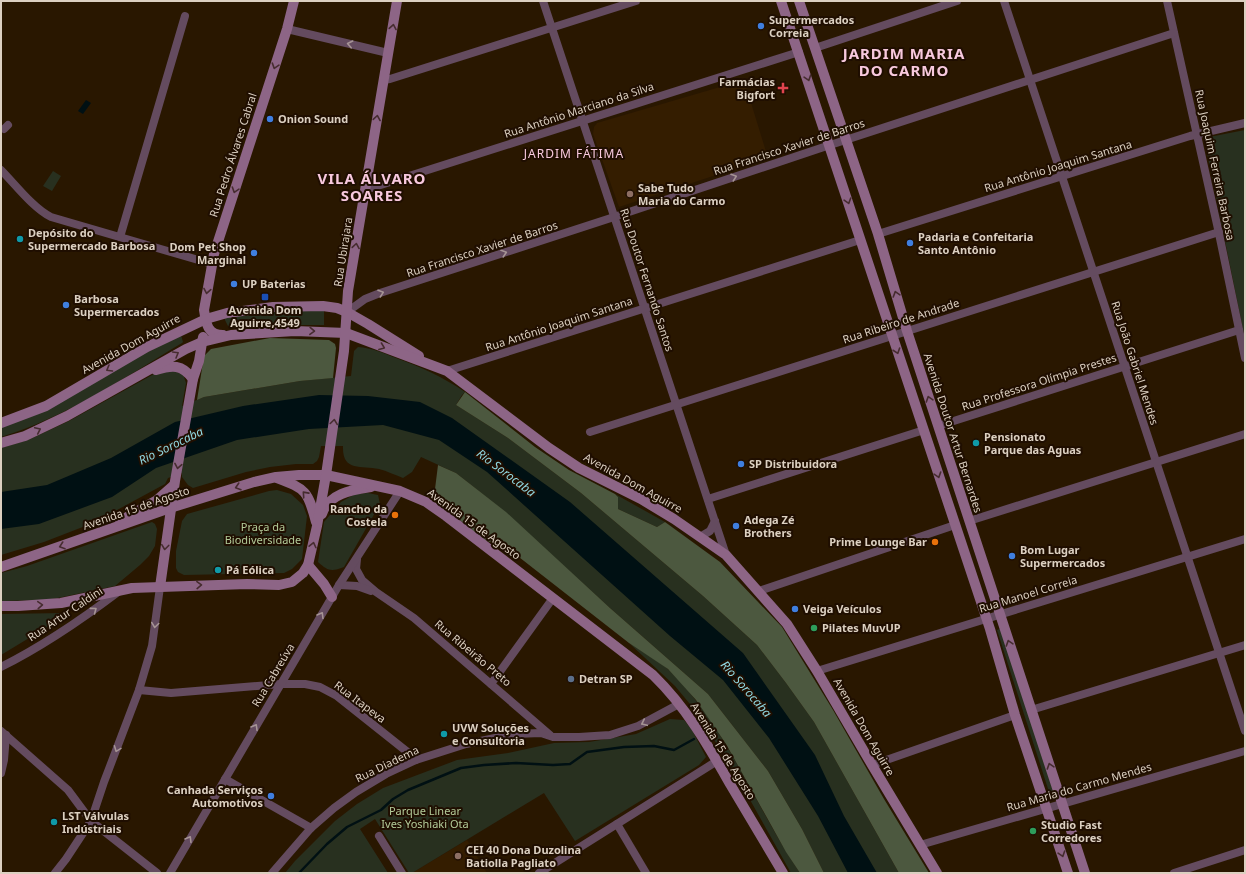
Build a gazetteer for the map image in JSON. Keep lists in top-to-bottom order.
{
  "streets": {
    "main road": [
      "Rua Pedro Álvares Cabral",
      "Rua Ubirajara",
      "Avenida Dom Aguirre",
      "Avenida Doutor Artur Bernardes",
      "Avenida 15 de Agosto",
      "Rua Artur Caldini"
    ],
    "street": [
      "Rua Antônio Marciano da Silva",
      "Rua Francisco Xavier de Barros",
      "Rua Joaquim Ferreira Barbosa",
      "Rua Antônio Joaquim Santana",
      "Rua Doutor Fernando Santos",
      "Rua Ribeiro de Andrade",
      "Rua João Gabriel Mendes",
      "Rua Professora Olímpia Prestes",
      "Rua Manoel Correia",
      "Rua Ribeirão Preto",
      "Rua Cabreúva",
      "Rua Itapeva",
      "Rua Diadema",
      "Rua Maria do Carmo Mendes"
    ]
  },
  "crossings": [
    ["Rua Antônio Marciano da Silva", "Rua Ubirajara"],
    ["Rua Antônio Marciano da Silva", "Rua Doutor Fernando Santos"],
    ["Rua Francisco Xavier de Barros", "Rua Joaquim Ferreira Barbosa"],
    ["Rua Francisco Xavier de Barros", "Rua Ubirajara"],
    ["Rua Francisco Xavier de Barros", "Rua Doutor Fernando Santos"],
    ["Rua Francisco Xavier de Barros", "Avenida Dom Aguirre"],
    ["Rua Francisco Xavier de Barros", "Rua João Gabriel Mendes"],
    ["Rua Francisco Xavier de Barros", "Avenida Doutor Artur Bernardes"],
    ["Rua Pedro Álvares Cabral", "Avenida Dom Aguirre"],
    ["Rua Joaquim Ferreira Barbosa", "Rua Antônio Joaquim Santana"],
    ["Rua Joaquim Ferreira Barbosa", "Rua Ribeiro de Andrade"],
    ["Rua Joaquim Ferreira Barbosa", "Rua Professora Olímpia Prestes"],
    ["Rua Antônio Joaquim Santana", "Rua Doutor Fernando Santos"],
    ["Rua Antônio Joaquim Santana", "Avenida Dom Aguirre"],
    ["Rua Antônio Joaquim Santana", "Rua João Gabriel Mendes"],
    ["Rua Antônio Joaquim Santana", "Avenida Doutor Artur Bernardes"],
    ["Rua Ubirajara", "Avenida Dom Aguirre"],
    ["Rua Ubirajara", "Avenida 15 de Agosto"],
    ["Rua Doutor Fernando Santos", "Rua Ribeiro de Andrade"],
    ["Rua Doutor Fernando Santos", "Avenida Dom Aguirre"],
    ["Rua Ribeiro de Andrade", "Rua João Gabriel Mendes"],
    ["Rua Ribeiro de Andrade", "Avenida Doutor Artur Bernardes"],
    ["Avenida Dom Aguirre", "Rua Manoel Correia"],
    ["Avenida Dom Aguirre", "Rua Maria do Carmo Mendes"],
    ["Rua João Gabriel Mendes", "Rua Professora Olímpia Prestes"],
    ["Rua João Gabriel Mendes", "Rua Manoel Correia"],
    ["Rua Professora Olímpia Prestes", "Avenida Doutor Artur Bernardes"],
    ["Avenida Doutor Artur Bernardes", "Rua Manoel Correia"],
    ["Avenida Doutor Artur Bernardes", "Rua Maria do Carmo Mendes"],
    ["Avenida 15 de Agosto", "Rua Cabreúva"],
    ["Avenida 15 de Agosto", "Rua Diadema"],
    ["Rua Ribeirão Preto", "Rua Cabreúva"],
    ["Rua Ribeirão Preto", "Rua Diadema"],
    ["Rua Cabreúva", "Rua Itapeva"],
    ["Rua Itapeva", "Rua Diadema"]
  ],
  "one_way": [
    "Rua Francisco Xavier de Barros",
    "Rua Pedro Álvares Cabral",
    "Rua Ubirajara",
    "Rua Artur Caldini",
    "Rua Cabreúva"
  ],
  "districts": ["JARDIM MARIA DO CARMO", "JARDIM FÁTIMA", "VILA ÁLVARO SOARES"],
  "water": ["Rio Sorocaba"],
  "parks": ["Praça da Biodiversidade", "Parque Linear Ives Yoshiaki Ota"],
  "places": {
    "other": [
      "Supermercados Correia",
      "Onion Sound",
      "Sabe Tudo Maria do Carmo",
      "Depósito do Supermercado Barbosa",
      "Padaria e Confeitaria Santo Antônio",
      "Dom Pet Shop Marginal",
      "UP Baterias",
      "Barbosa Supermercados",
      "Pensionato Parque das Aguas",
      "SP Distribuidora",
      "Rancho da Costela",
      "Adega Zé Brothers",
      "Prime Lounge Bar",
      "Bom Lugar Supermercados",
      "Pá Eólica",
      "Veiga Veículos",
      "Pilates MuvUP",
      "Detran SP",
      "UVW Soluções e Consultoria",
      "Canhada Serviços Automotivos",
      "LST Válvulas Indústriais",
      "Studio Fast Corredores",
      "CEI 40 Dona Duzolina Batiolla Pagliato"
    ],
    "health": ["Farmácias Bigfort"],
    "transit": ["Avenida Dom Aguirre,4549"]
  }
}
